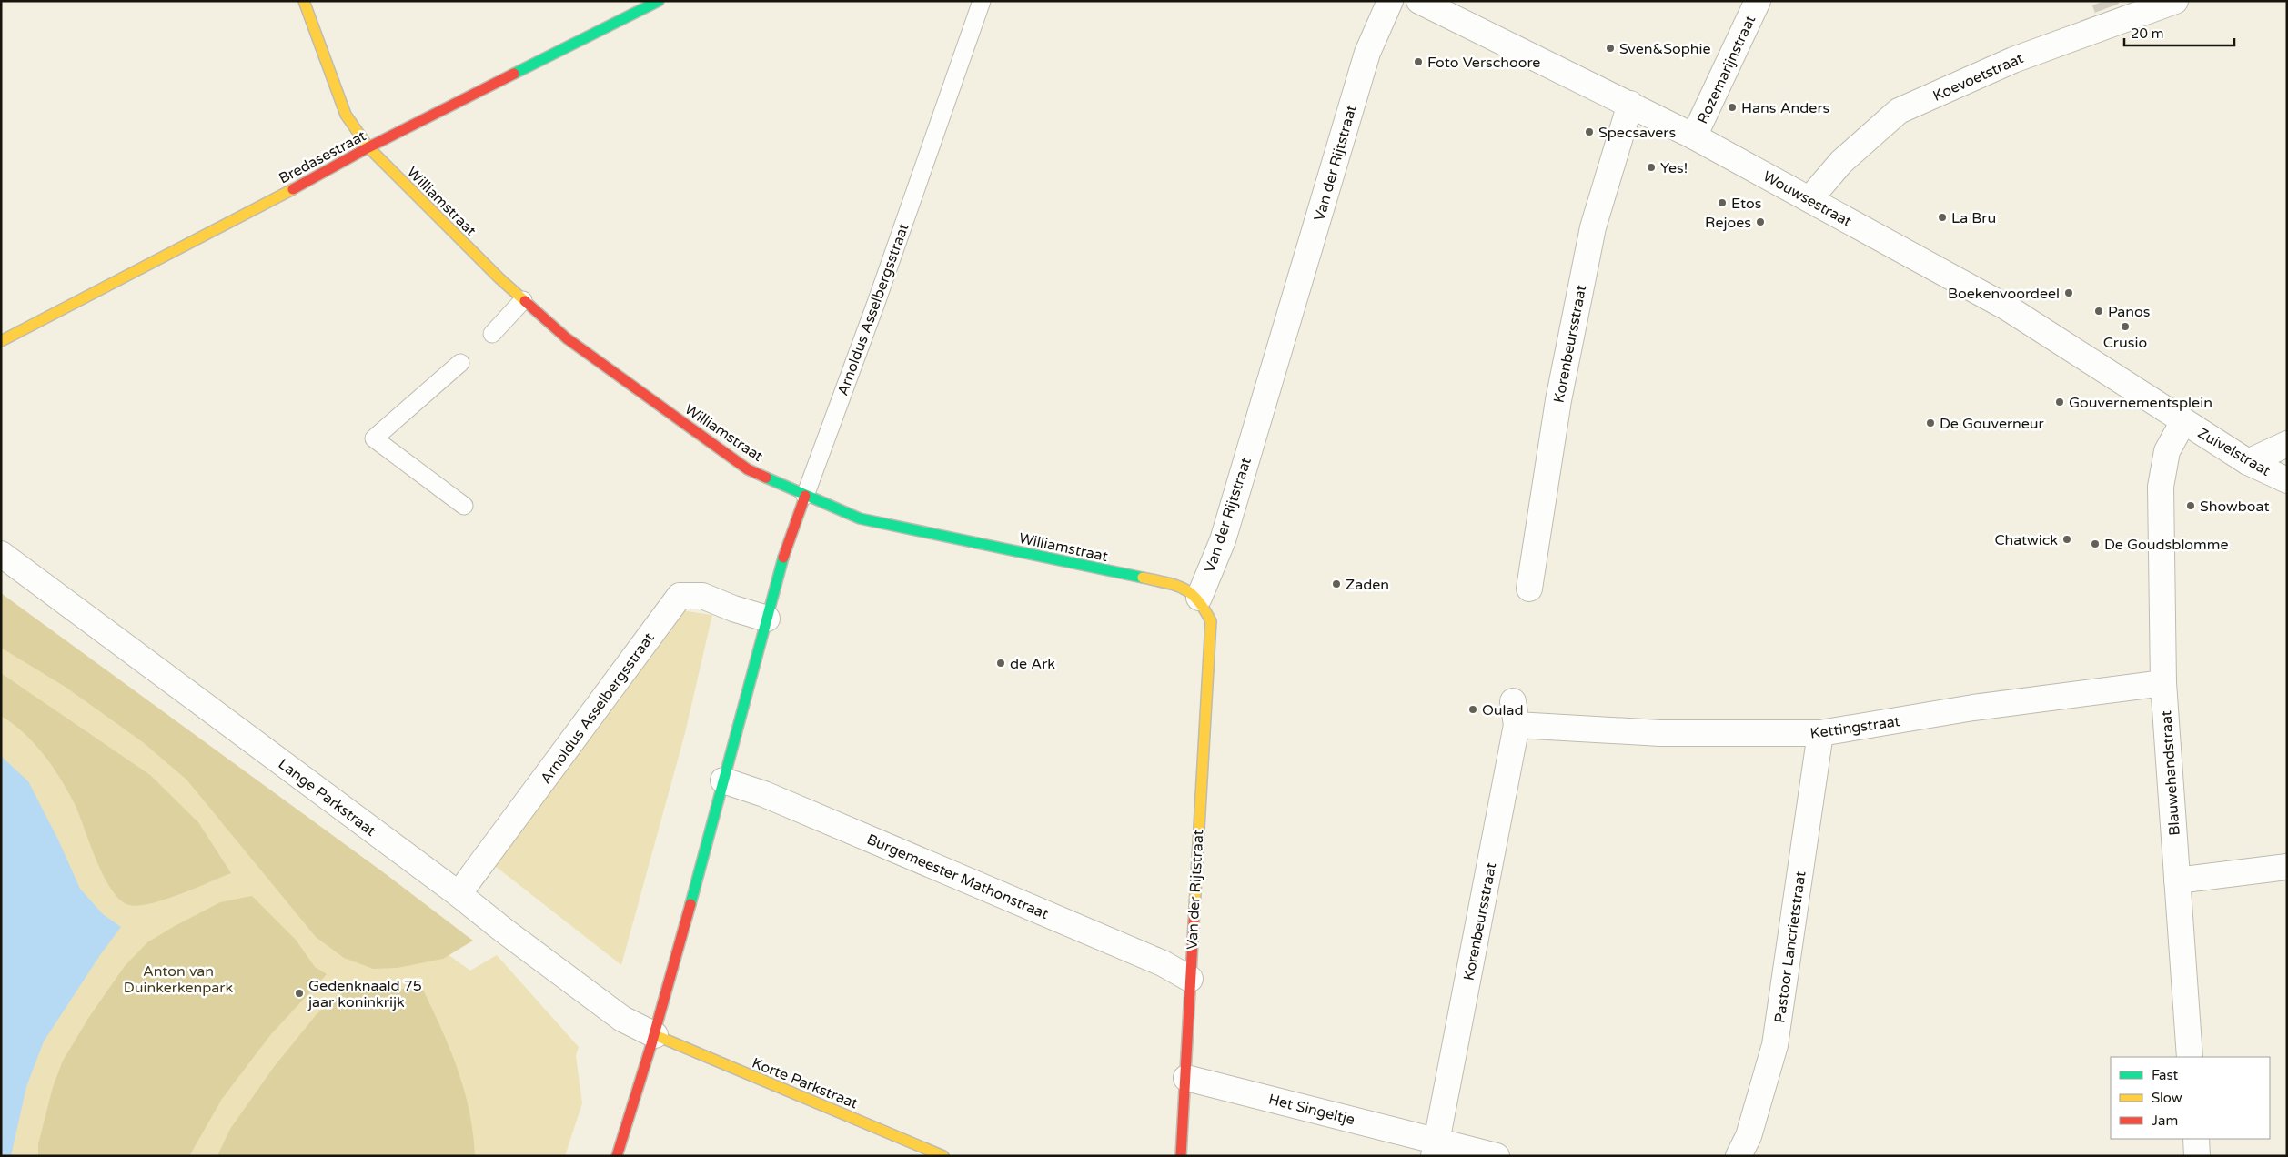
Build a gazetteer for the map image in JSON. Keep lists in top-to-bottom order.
{
  "streets": {
    "street": [
      "Rozemarijnstraat",
      "Koevoetstraat",
      "Bredasestraat",
      "Van der Rijtstraat",
      "Wouwsestraat",
      "Williamstraat",
      "Arnoldus Asselbergsstraat",
      "Korenbeursstraat",
      "Zuivelstraat",
      "Kettingstraat",
      "Blauwehandstraat",
      "Lange Parkstraat",
      "Burgemeester Mathonstraat",
      "Pastoor Lancrietstraat",
      "Korte Parkstraat",
      "Het Singeltje"
    ]
  },
  "crossings": [
    ["Rozemarijnstraat", "Wouwsestraat"],
    ["Koevoetstraat", "Wouwsestraat"],
    ["Bredasestraat", "Williamstraat"],
    ["Van der Rijtstraat", "Williamstraat"],
    ["Van der Rijtstraat", "Burgemeester Mathonstraat"],
    ["Van der Rijtstraat", "Het Singeltje"],
    ["Wouwsestraat", "Korenbeursstraat"],
    ["Wouwsestraat", "Zuivelstraat"],
    ["Wouwsestraat", "Blauwehandstraat"],
    ["Williamstraat", "Arnoldus Asselbergsstraat"],
    ["Arnoldus Asselbergsstraat", "Lange Parkstraat"],
    ["Arnoldus Asselbergsstraat", "Burgemeester Mathonstraat"],
    ["Arnoldus Asselbergsstraat", "Korte Parkstraat"],
    ["Korenbeursstraat", "Kettingstraat"],
    ["Korenbeursstraat", "Het Singeltje"],
    ["Zuivelstraat", "Blauwehandstraat"],
    ["Kettingstraat", "Blauwehandstraat"],
    ["Kettingstraat", "Pastoor Lancrietstraat"],
    ["Lange Parkstraat", "Korte Parkstraat"]
  ],
  "parks": ["Anton van Duinkerkenpark"],
  "places": [
    "Sven&Sophie",
    "Foto Verschoore",
    "Hans Anders",
    "Specsavers",
    "Yes!",
    "Etos",
    "La Bru",
    "Rejoes",
    "Boekenvoordeel",
    "Panos",
    "Crusio",
    "Gouvernementsplein",
    "De Gouverneur",
    "Showboat",
    "Chatwick",
    "De Goudsblomme",
    "Zaden",
    "de Ark",
    "Oulad",
    "Gedenknaald 75 jaar koninkrijk"
  ],
  "legend": ["Fast", "Slow", "Jam"],
  "scale_bar": "20 m"
}
